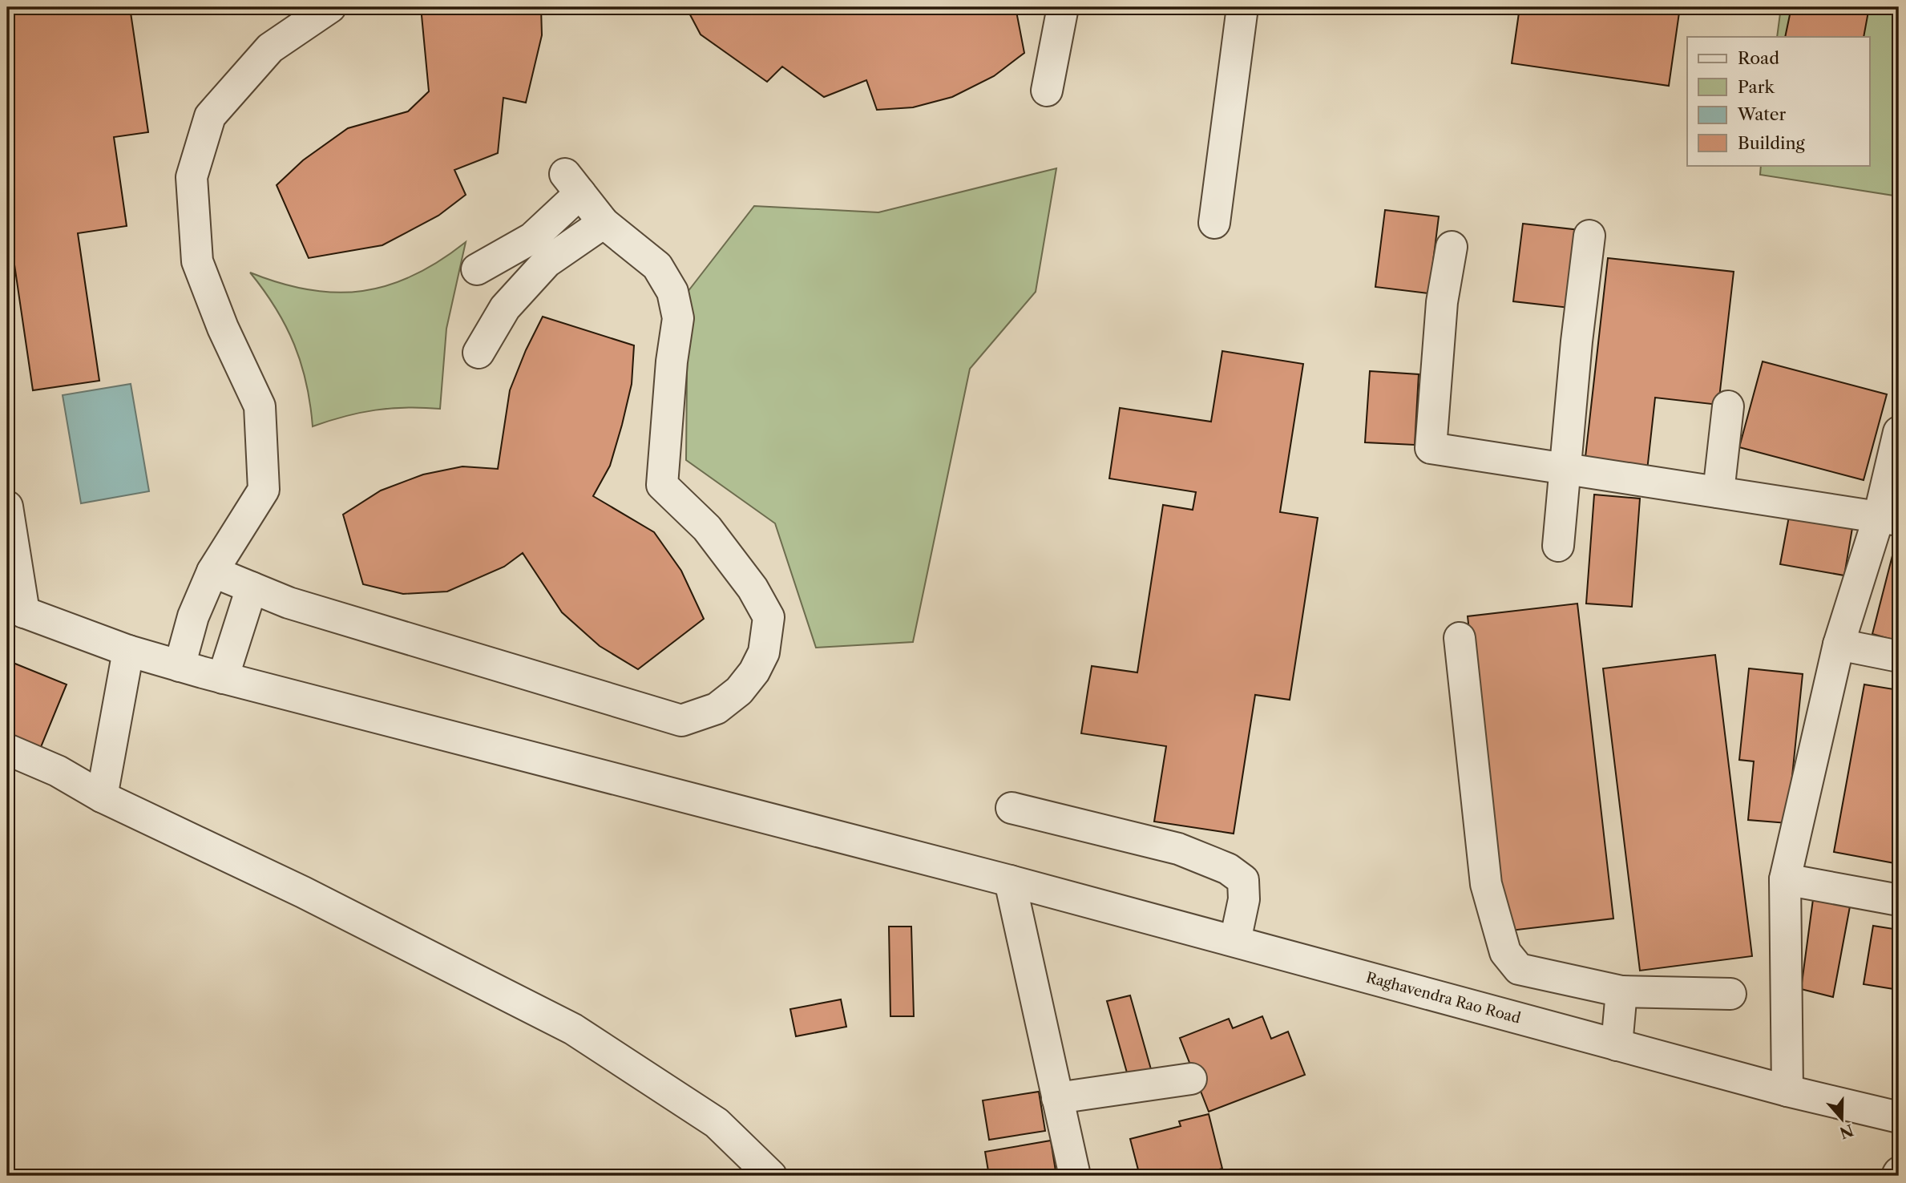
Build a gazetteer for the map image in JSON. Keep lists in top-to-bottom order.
{
  "streets": {
    "street": ["Raghavendra Rao Road"]
  },
  "legend": [
    "Road",
    "Park",
    "Water",
    "Building"
  ],
  "north": "bottom"
}
